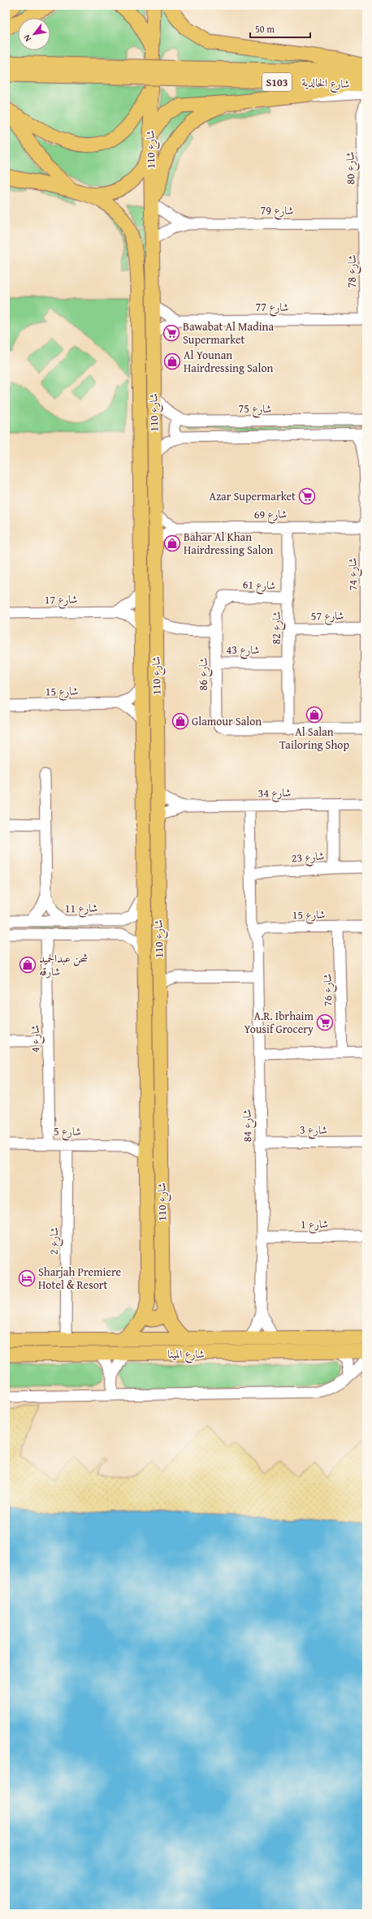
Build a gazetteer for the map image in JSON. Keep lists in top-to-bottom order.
{
  "streets": {
    "main road": [
      "S103",
      "شارع الخالدية",
      "شارع 110",
      "شارع المينا"
    ],
    "street": [
      "شارع 80",
      "شارع 79",
      "شارع 78",
      "شارع 77",
      "شارع 75",
      "شارع 69",
      "شارع 74",
      "شارع 61",
      "شارع 17",
      "شارع 57",
      "شارع 82",
      "شارع 43",
      "شارع 86",
      "شارع 15",
      "شارع 34",
      "شارع 23",
      "شارع 11",
      "شارع 76",
      "شارع 4",
      "شارع 84",
      "شارع 3",
      "شارع 5",
      "شارع 1",
      "شارع 2"
    ]
  },
  "crossings": [
    ["شارع 110", "شارع 79"],
    ["شارع 110", "شارع 77"],
    ["شارع 110", "شارع 75"],
    ["شارع 110", "شارع 69"],
    ["شارع 110", "شارع 17"],
    ["شارع 110", "شارع 15"],
    ["شارع 110", "شارع 34"],
    ["شارع 110", "شارع 11"],
    ["شارع 110", "شارع 5"],
    ["شارع 110", "شارع المينا"],
    ["شارع 80", "شارع 79"],
    ["شارع 80", "شارع 78"],
    ["شارع 79", "شارع 78"],
    ["شارع 78", "شارع 77"],
    ["شارع 69", "شارع 74"],
    ["شارع 69", "شارع 82"],
    ["شارع 74", "شارع 57"],
    ["شارع 61", "شارع 82"],
    ["شارع 61", "شارع 86"],
    ["شارع 57", "شارع 82"],
    ["شارع 82", "شارع 43"],
    ["شارع 82", "شارع 86"],
    ["شارع 43", "شارع 86"],
    ["شارع 15", "شارع 76"],
    ["شارع 15", "شارع 84"],
    ["شارع 4", "شارع 5"],
    ["شارع 84", "شارع 3"],
    ["شارع 84", "شارع 1"],
    ["شارع 84", "شارع المينا"],
    ["شارع 5", "شارع 2"],
    ["شارع 2", "شارع المينا"]
  ],
  "places": {
    "supermarket": ["Bawabat Al Madina Supermarket", "Azar Supermarket", "A.R. Ibrhaim Yousif Grocery"],
    "shop": [
      "Al Younan Hairdressing Salon",
      "Bahar Al Khan Hairdressing Salon",
      "Al Salan Tailoring Shop",
      "Glamour Salon",
      "شحن عبدالحميد شارقه"
    ],
    "hotel": ["Sharjah Premiere Hotel & Resort"]
  },
  "scale_bar": "50 m",
  "north": "bottom left"
}
